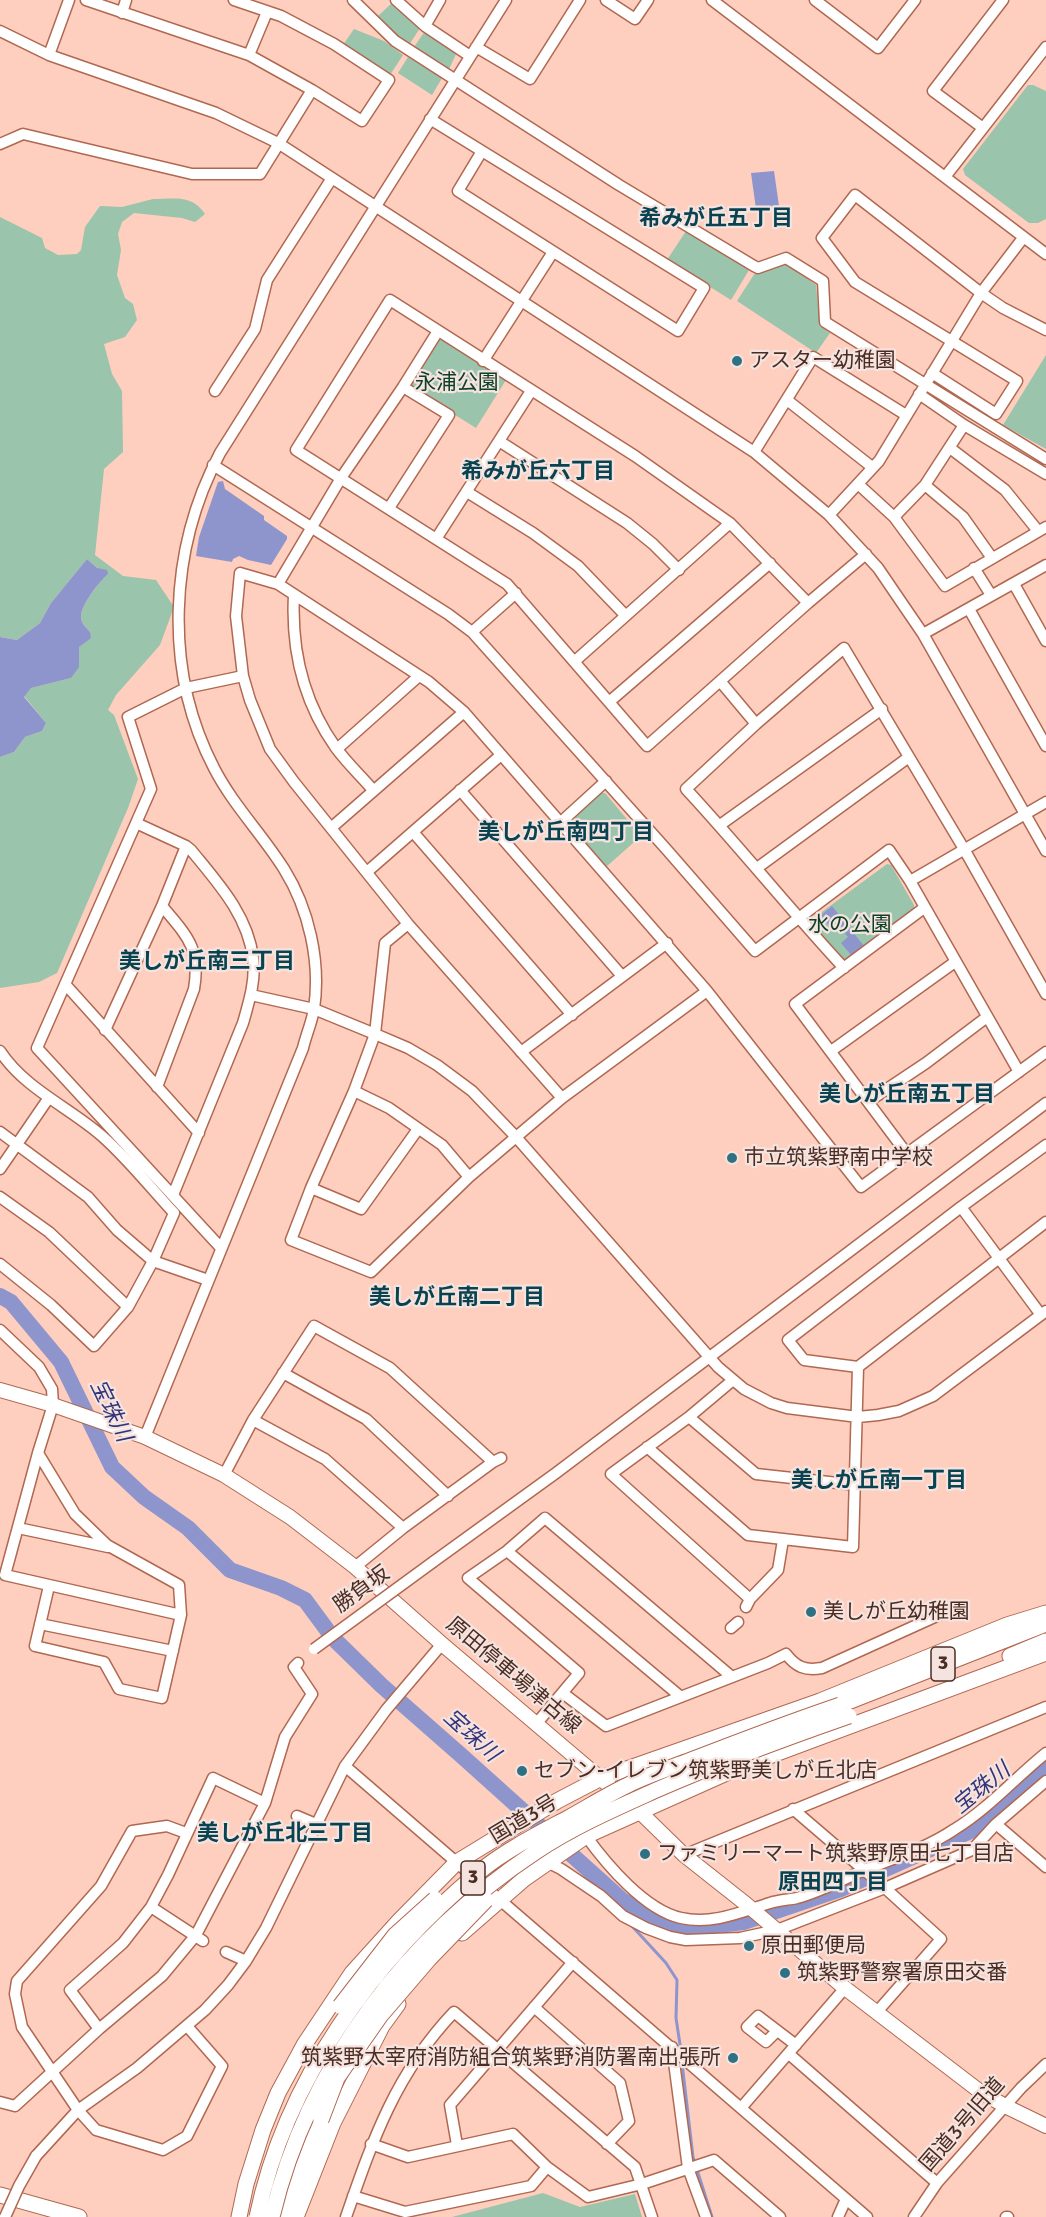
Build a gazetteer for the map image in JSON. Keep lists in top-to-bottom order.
{
  "streets": {
    "highway": ["3", "国道3号"],
    "main road": ["原田停車場津古線"],
    "street": ["勝負坂", "国道3号旧道"]
  },
  "crossings": [
    ["原田停車場津古線", "国道3号旧道"]
  ],
  "districts": [
    "希みが丘五丁目",
    "希みが丘六丁目",
    "美しが丘南四丁目",
    "美しが丘南三丁目",
    "美しが丘南五丁目",
    "美しが丘南二丁目",
    "美しが丘南一丁目",
    "美しが丘北三丁目",
    "原田四丁目"
  ],
  "water": ["宝珠川"],
  "parks": ["永浦公園", "水の公園"],
  "places": [
    "アスター幼稚園",
    "市立筑紫野南中学校",
    "美しが丘幼稚園",
    "セブン-イレブン筑紫野美しが丘北店",
    "ファミリーマート筑紫野原田七丁目店",
    "原田郵便局",
    "筑紫野警察署原田交番",
    "筑紫野太宰府消防組合筑紫野消防署南出張所"
  ]
}
